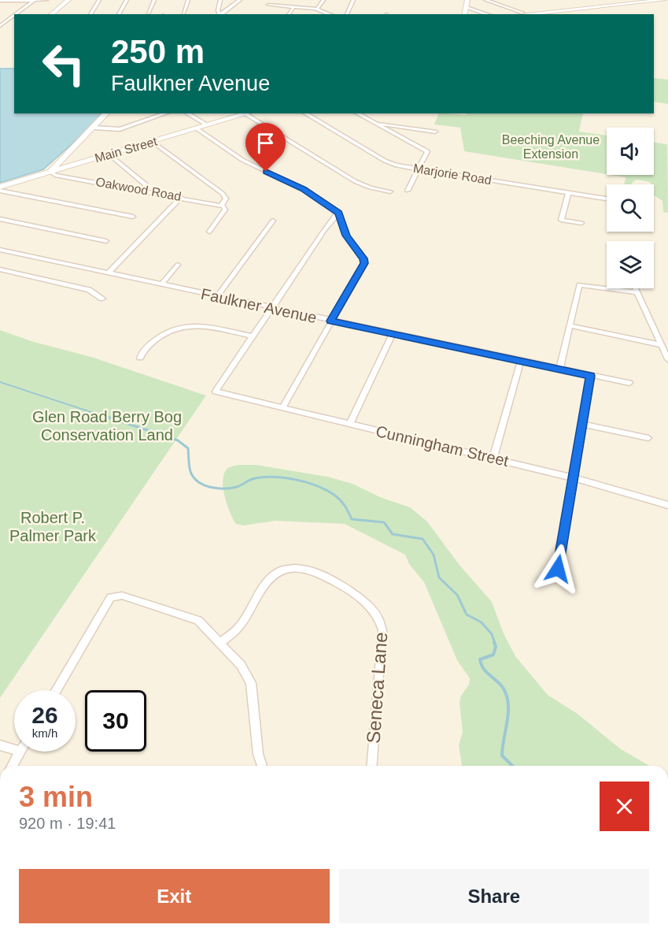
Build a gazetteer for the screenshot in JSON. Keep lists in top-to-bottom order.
{
  "streets": {
    "main road": ["Main Street"],
    "street": [
      "Marjorie Road",
      "Oakwood Road",
      "Faulkner Avenue",
      "Cunningham Street",
      "Seneca Lane"
    ]
  },
  "crossings": [
    ["Main Street", "Oakwood Road"]
  ],
  "parks": ["Beeching Avenue Extension", "Glen Road Berry Bog Conservation Land", "Robert P. Palmer Park"],
  "page": {
    "turn": ["250 m", "Faulkner Avenue"],
    "speed": "26 km/h",
    "limit": "30",
    "heading": ["3 min", "920 m · 19:41"],
    "buttons": ["Exit", "Share"]
  }
}
